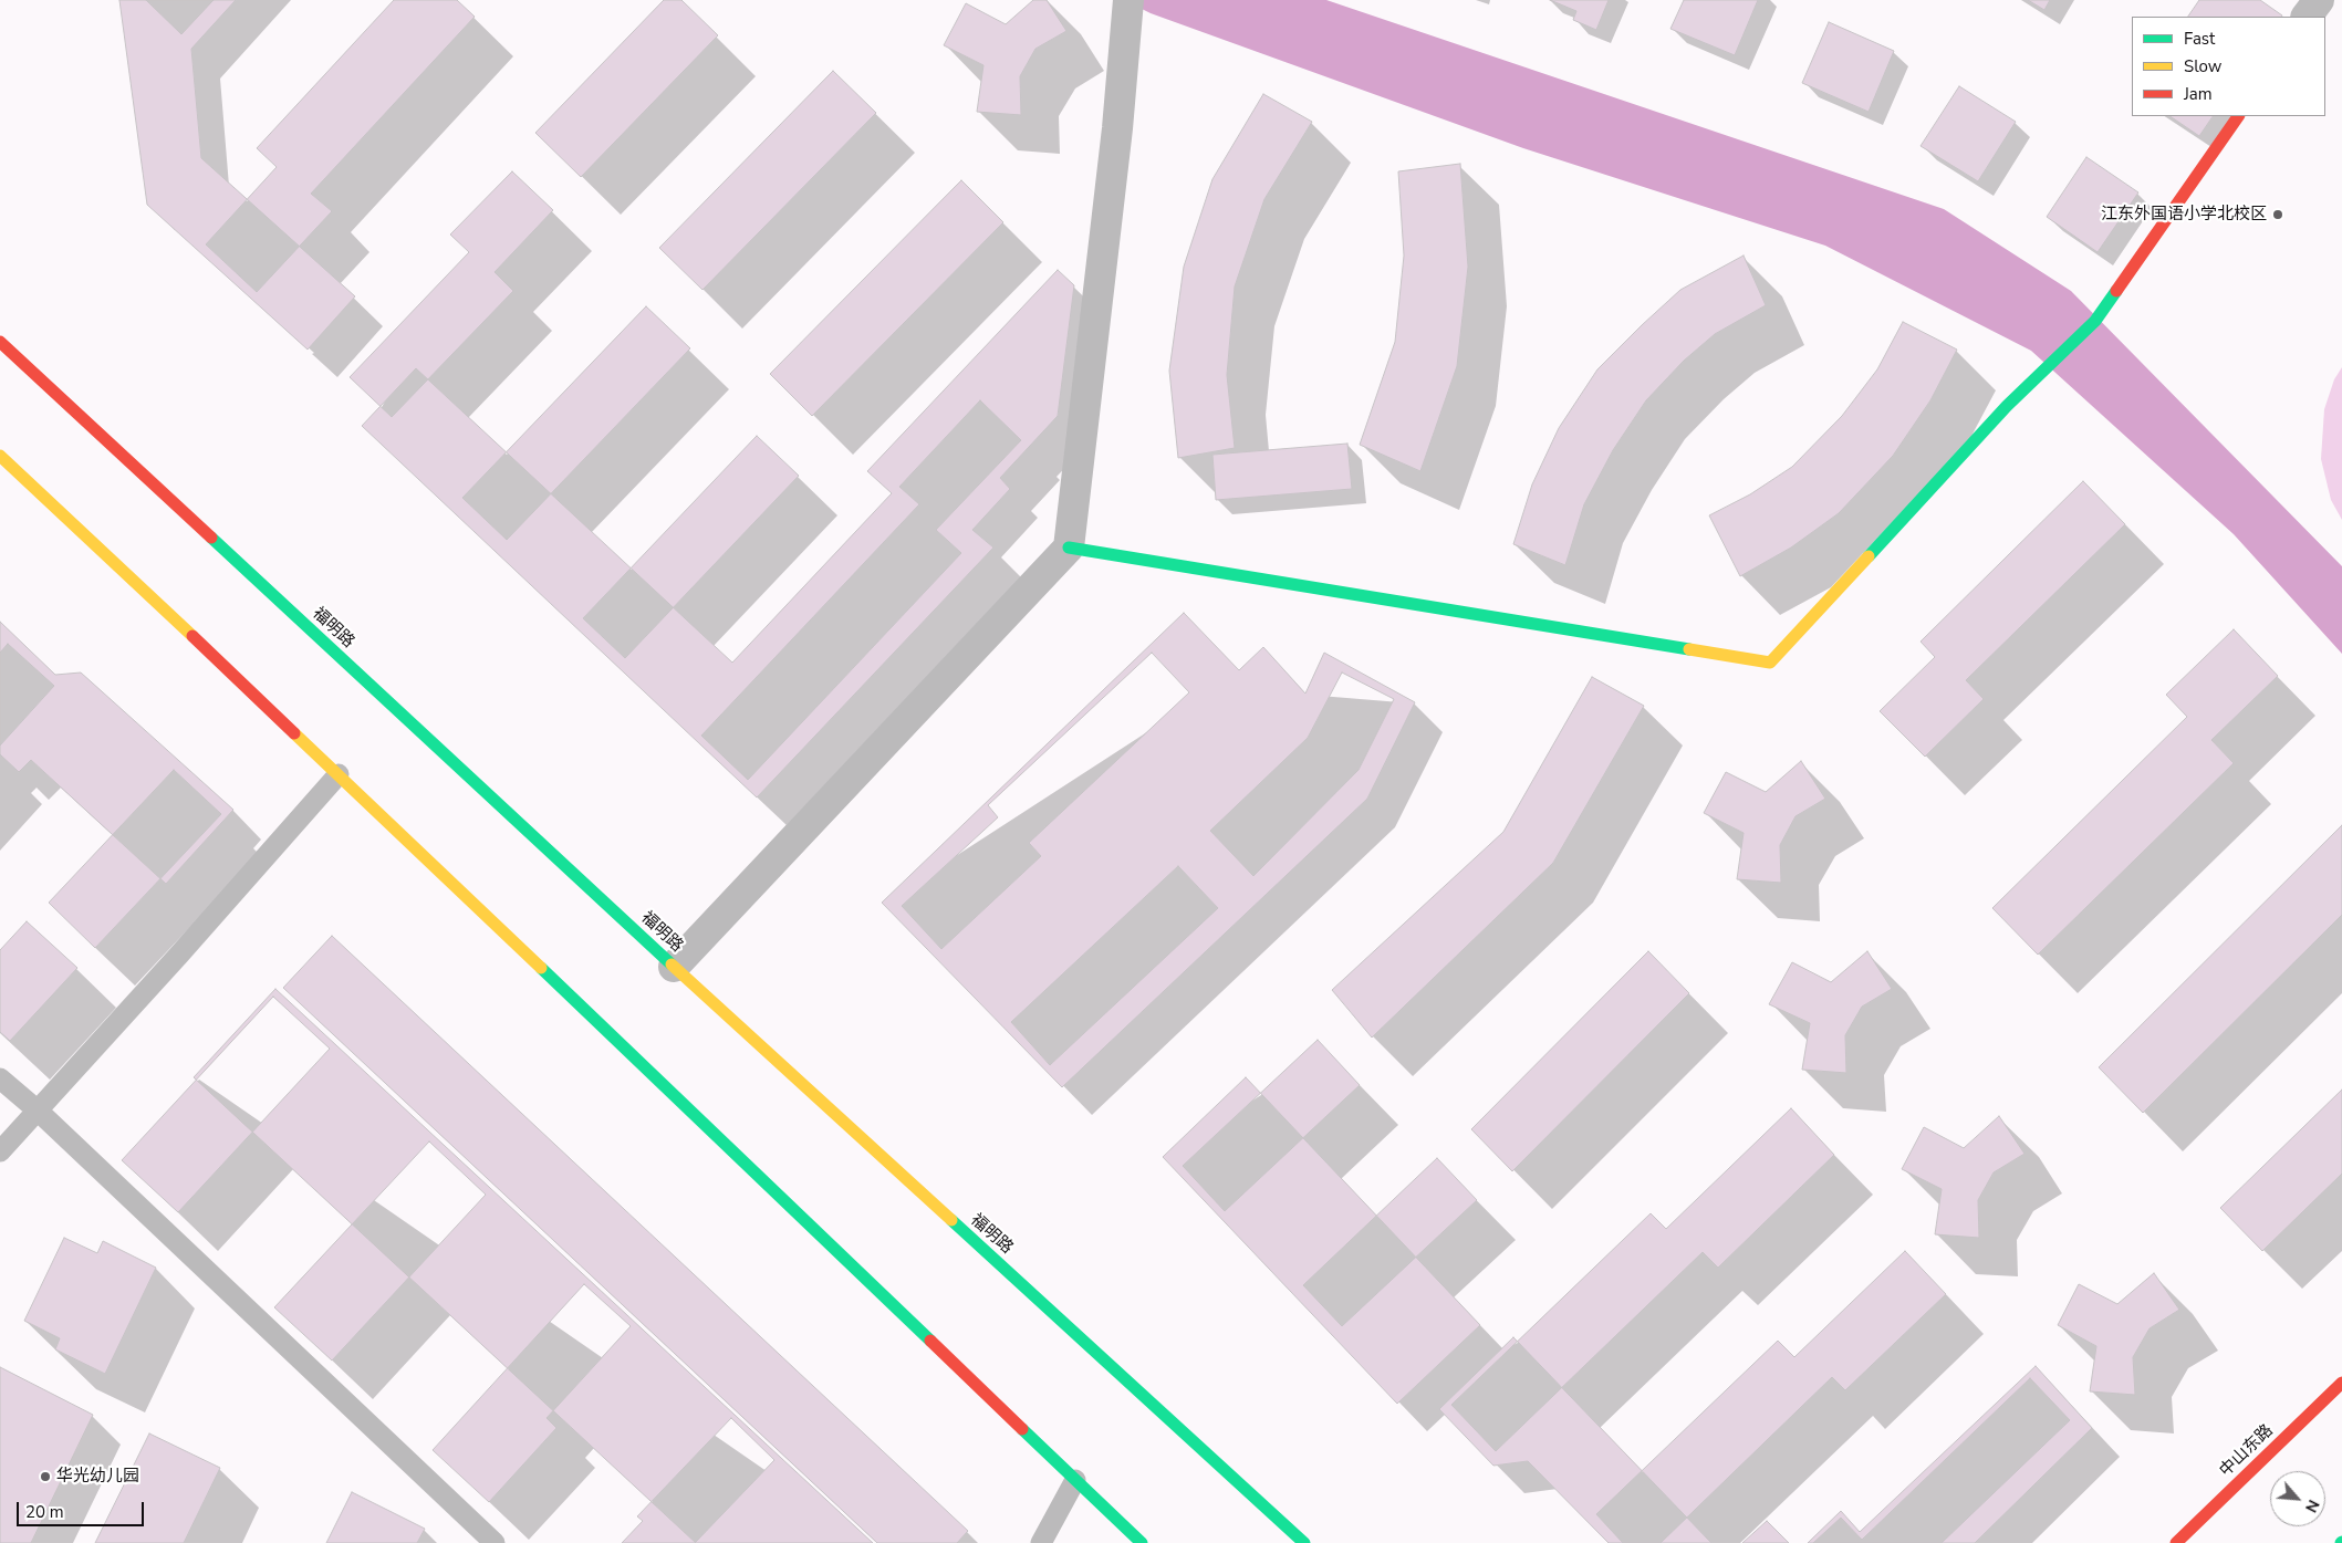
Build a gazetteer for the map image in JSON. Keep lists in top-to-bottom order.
{
  "streets": {
    "main road": ["福明路", "中山东路"]
  },
  "places": ["江东外国语小学北校区", "华光幼儿园"],
  "legend": ["Fast", "Slow", "Jam"],
  "scale_bar": "20 m",
  "north": "bottom right"
}
